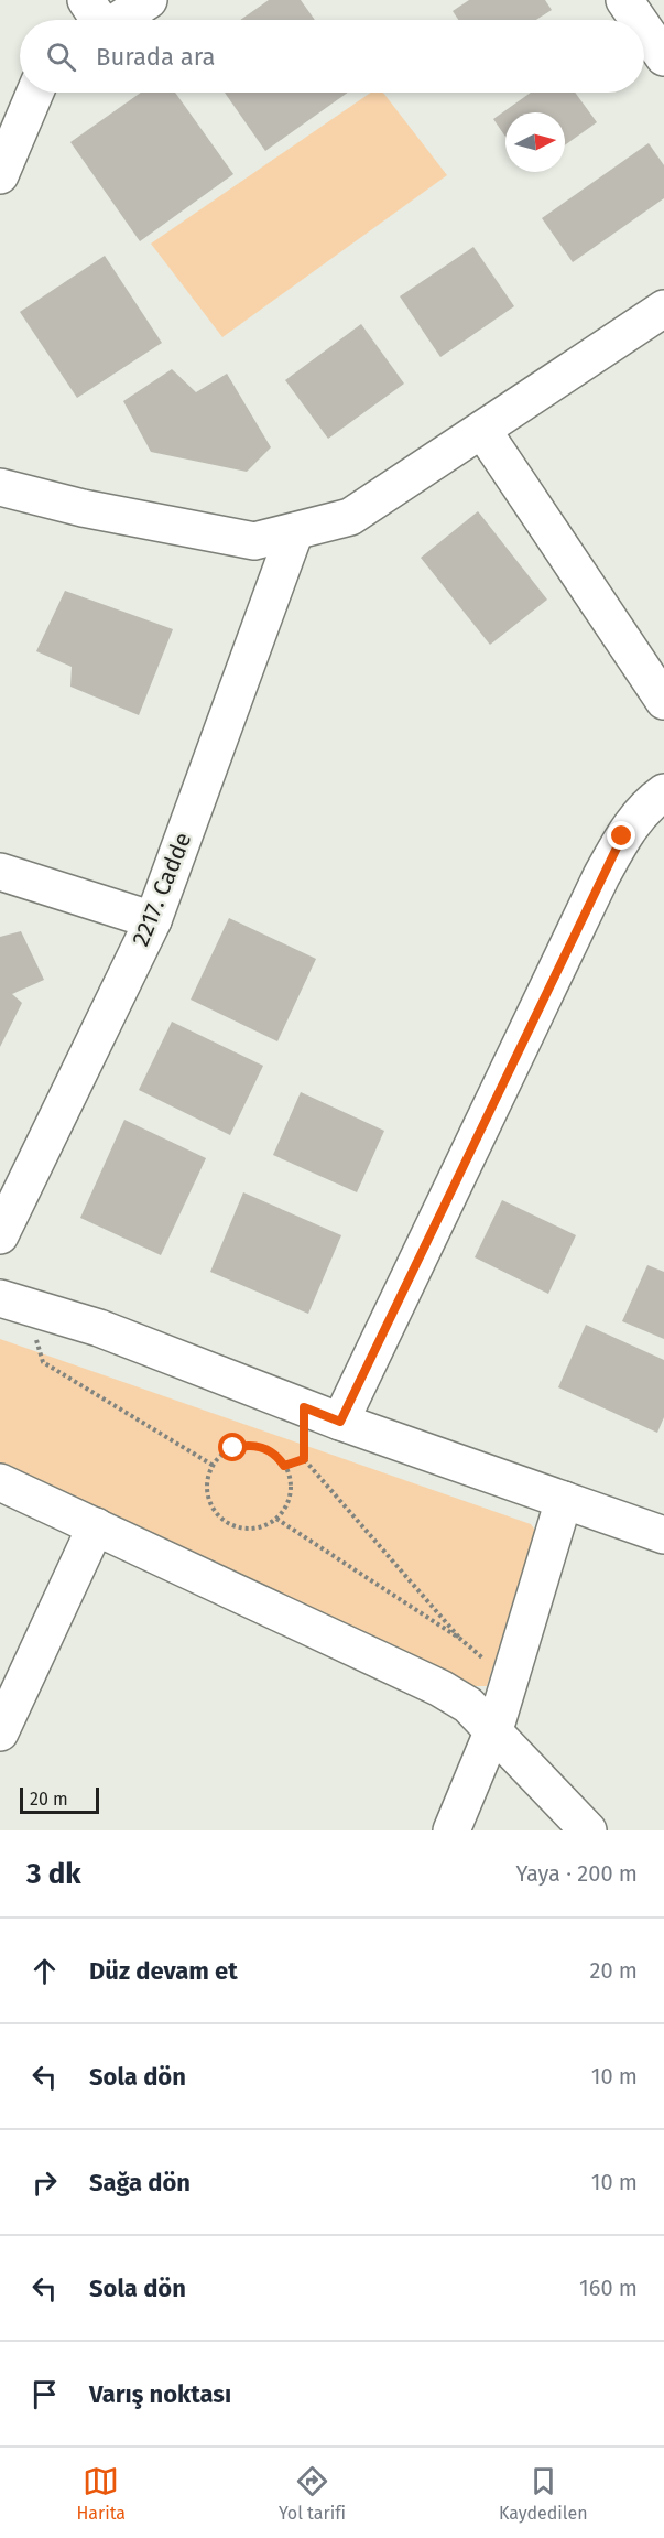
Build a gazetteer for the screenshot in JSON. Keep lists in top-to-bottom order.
{
  "streets": {
    "street": ["2217. Cadde"]
  },
  "scale_bar": "20 m",
  "north": "right",
  "page": {
    "search": "Burada ara",
    "scale": "20 m",
    "heading": ["3 dk", "Yaya · 200 m"],
    "list": [
      ["Düz devam et", "20 m"],
      ["Sola dön", "10 m"],
      ["Sağa dön", "10 m"],
      ["Sola dön", "160 m"],
      "Varış noktası"
    ],
    "nav": ["Harita", "Yol tarifi", "Kaydedilen"]
  }
}
